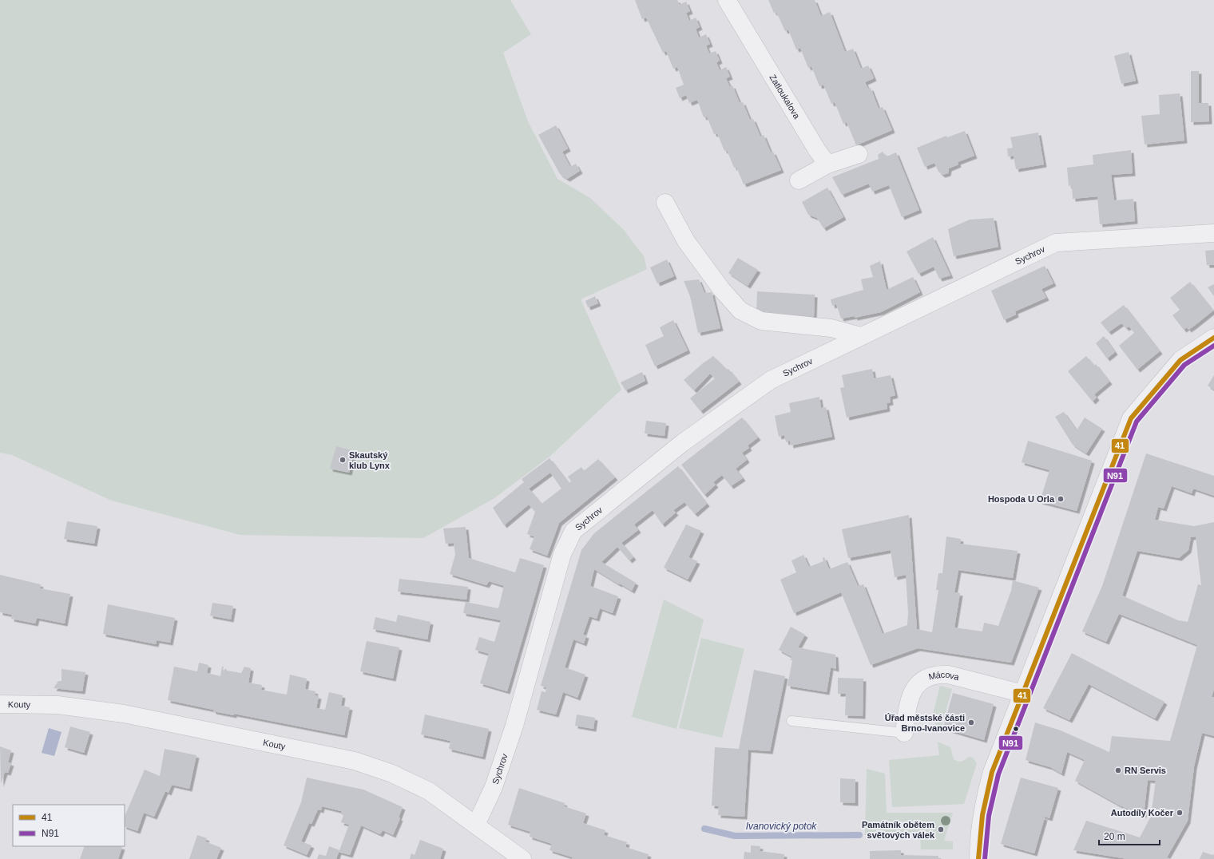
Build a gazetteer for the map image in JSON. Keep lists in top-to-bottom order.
{
  "streets": {
    "street": [
      "Zatloukalova",
      "Sychrov",
      "Mácova",
      "Kouty"
    ]
  },
  "crossings": [
    ["Sychrov", "Kouty"]
  ],
  "water": ["Ivanovický potok"],
  "places": [
    "Skautský klub Lynx",
    "Hospoda U Orla",
    "Úřad městské části Brno-Ivanovice",
    "RN Servis",
    "Autodíly Kočer",
    "Památník obětem světových válek"
  ],
  "lines": ["transit line 41", "transit line N91"],
  "legend": ["41", "N91"],
  "scale_bar": "20 m"
}
